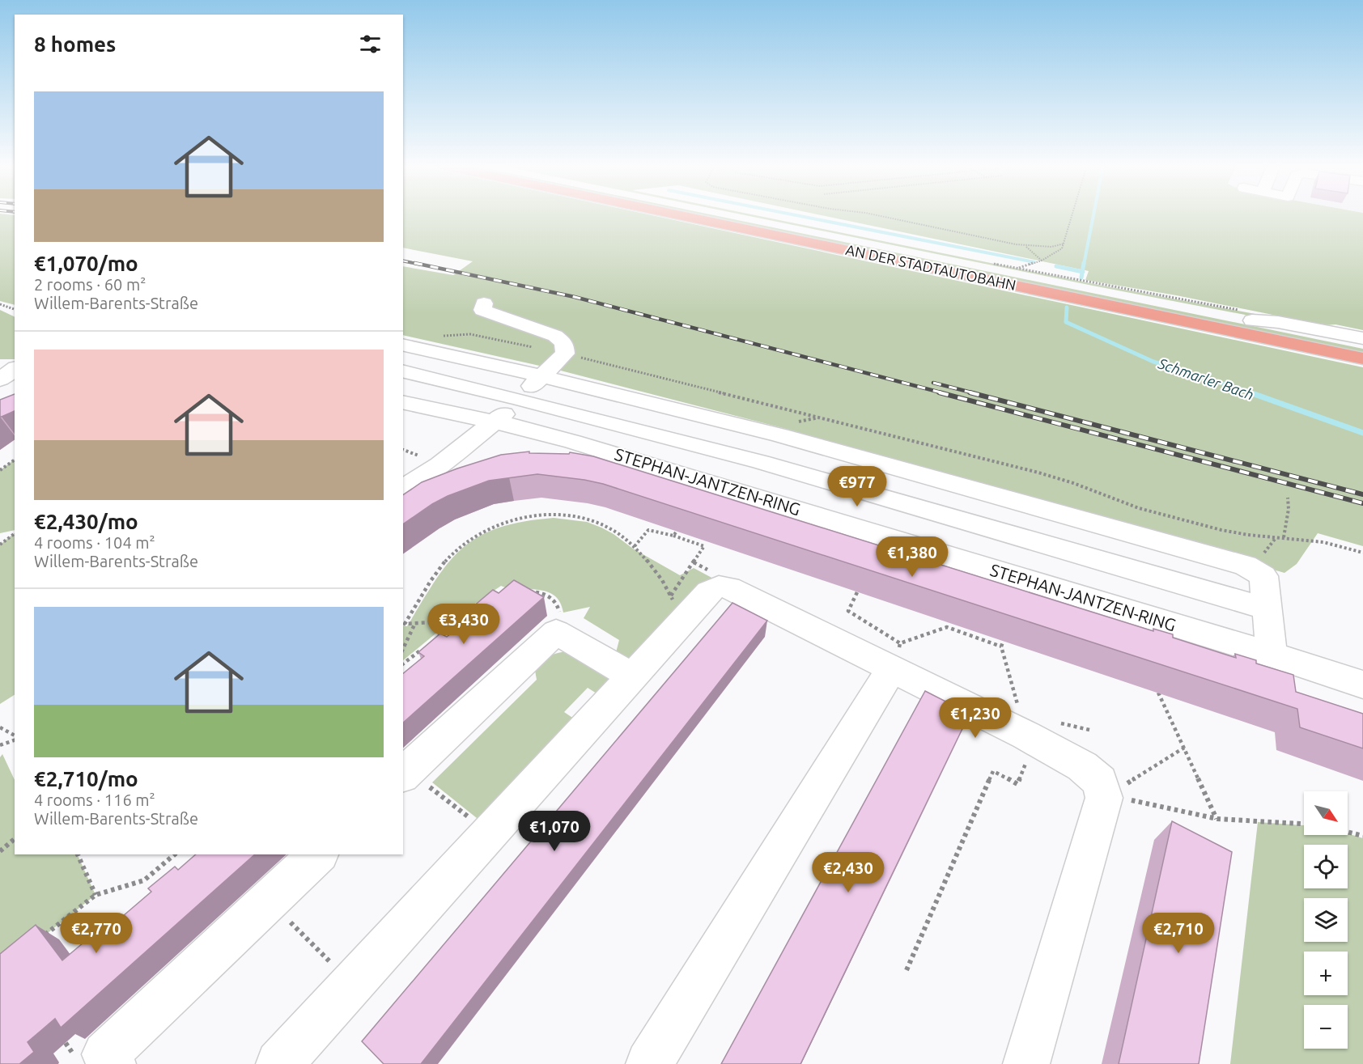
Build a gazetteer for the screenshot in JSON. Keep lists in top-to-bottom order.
{
  "streets": {
    "highway": ["AN DER STADTAUTOBAHN"],
    "street": ["STEPHAN-JANTZEN-RING"]
  },
  "water": ["Schmarler Bach"],
  "north": "bottom right",
  "page": {
    "heading": "8 homes",
    "list": [
      {
        "name": "€1,070/mo",
        "note": "2 rooms · 60 m² · Willem-Barents-Straße"
      },
      {
        "name": "€2,430/mo",
        "note": "4 rooms · 104 m² · Willem-Barents-Straße"
      },
      {
        "name": "€2,710/mo",
        "note": "4 rooms · 116 m² · Willem-Barents-Straße"
      }
    ],
    "price": [
      "€977",
      "€1,380",
      "€3,430",
      "€1,230",
      "€1,070",
      "€2,430",
      "€2,770",
      "€2,710"
    ],
    "map_buttons": ["+", "−"]
  }
}
